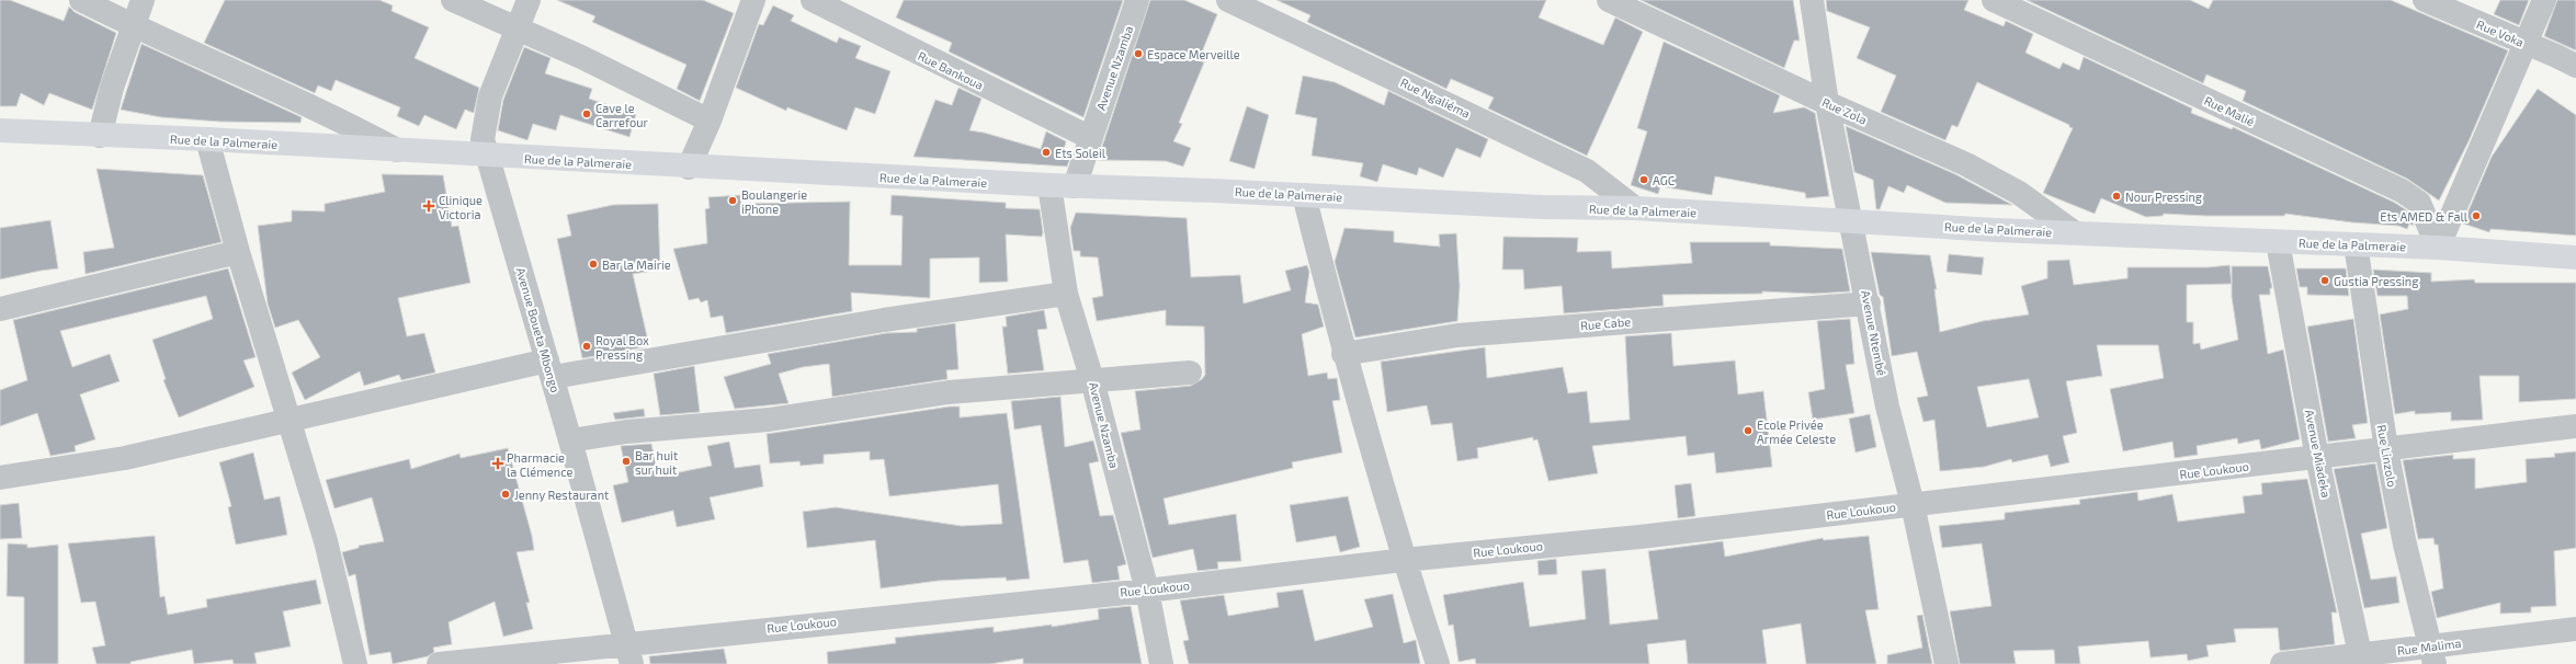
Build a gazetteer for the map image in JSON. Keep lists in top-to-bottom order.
{
  "streets": {
    "main road": ["Rue de la Palmeraie"],
    "street": [
      "Rue Voka",
      "Avenue Nzamba",
      "Rue Bankoua",
      "Rue Ngaliéma",
      "Rue Zola",
      "Rue Malié",
      "Rue Cabe",
      "Avenue Boueta Mbongo",
      "Avenue Ntembé",
      "Avenue Miadeka",
      "Rue Linzolo",
      "Rue Loukouo",
      "Rue Malima"
    ]
  },
  "crossings": [
    ["Avenue Nzamba", "Rue Bankoua"],
    ["Avenue Nzamba", "Rue de la Palmeraie"],
    ["Avenue Nzamba", "Rue Loukouo"],
    ["Rue Ngaliéma", "Rue de la Palmeraie"],
    ["Rue Zola", "Rue de la Palmeraie"],
    ["Rue Zola", "Avenue Ntembé"],
    ["Rue Malié", "Rue de la Palmeraie"],
    ["Rue de la Palmeraie", "Avenue Boueta Mbongo"],
    ["Rue de la Palmeraie", "Avenue Ntembé"],
    ["Rue de la Palmeraie", "Avenue Miadeka"],
    ["Rue de la Palmeraie", "Rue Linzolo"],
    ["Rue Cabe", "Avenue Ntembé"],
    ["Avenue Boueta Mbongo", "Rue Loukouo"],
    ["Avenue Ntembé", "Rue Loukouo"],
    ["Avenue Miadeka", "Rue Loukouo"],
    ["Avenue Miadeka", "Rue Malima"],
    ["Rue Linzolo", "Rue Loukouo"],
    ["Rue Linzolo", "Rue Malima"]
  ],
  "places": {
    "other": [
      "Espace Merveille",
      "Cave le Carrefour",
      "Ets Soleil",
      "AGC",
      "Nour Pressing",
      "Boulangerie iPhone",
      "Ets AMED & Fall",
      "Bar la Mairie",
      "Gustia Pressing",
      "Royal Box Pressing",
      "Ecole Privée Armée Celeste",
      "Bar huit sur huit",
      "Jenny Restaurant"
    ],
    "health": ["Clinique Victoria", "Pharmacie la Clémence"]
  }
}
